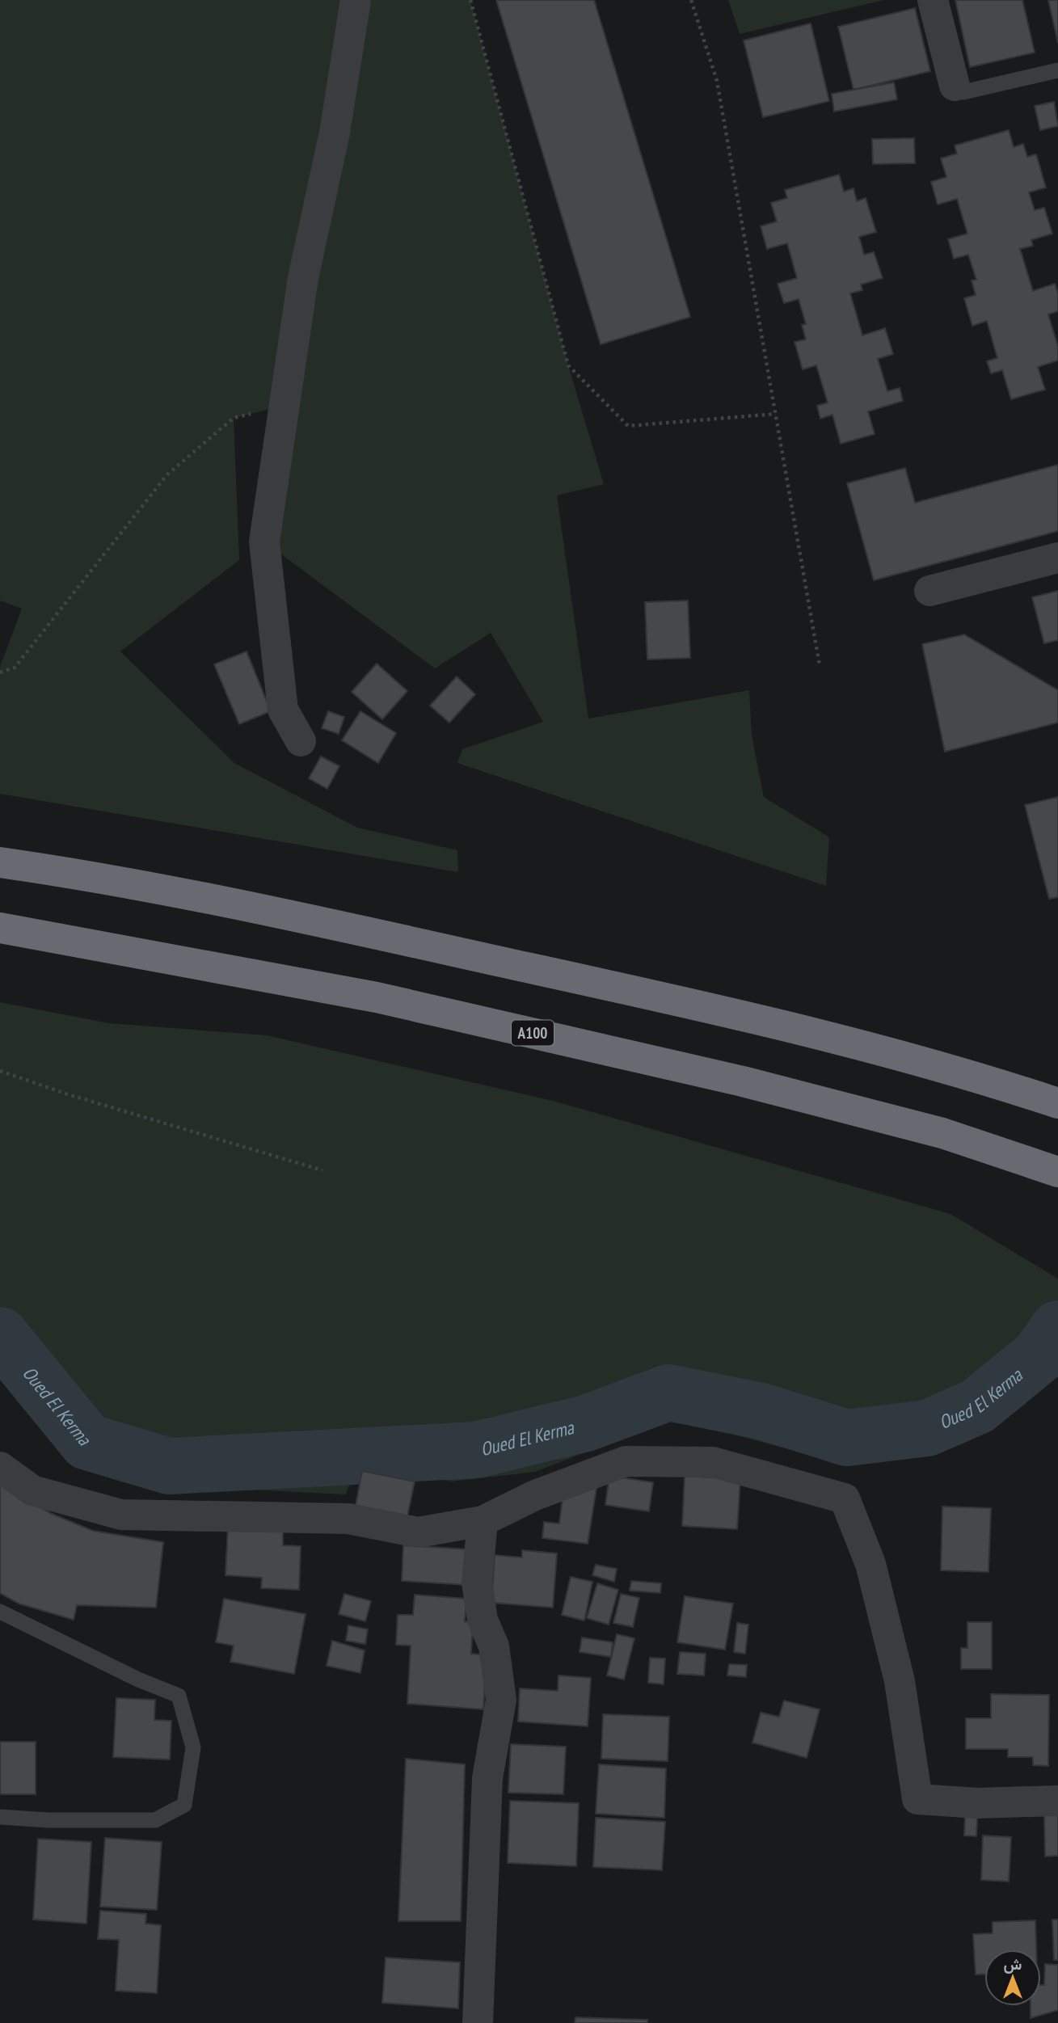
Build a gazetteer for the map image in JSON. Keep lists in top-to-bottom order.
{
  "streets": {
    "highway": ["A100"]
  },
  "water": ["Oued El Kerma"],
  "north": "top"
}
